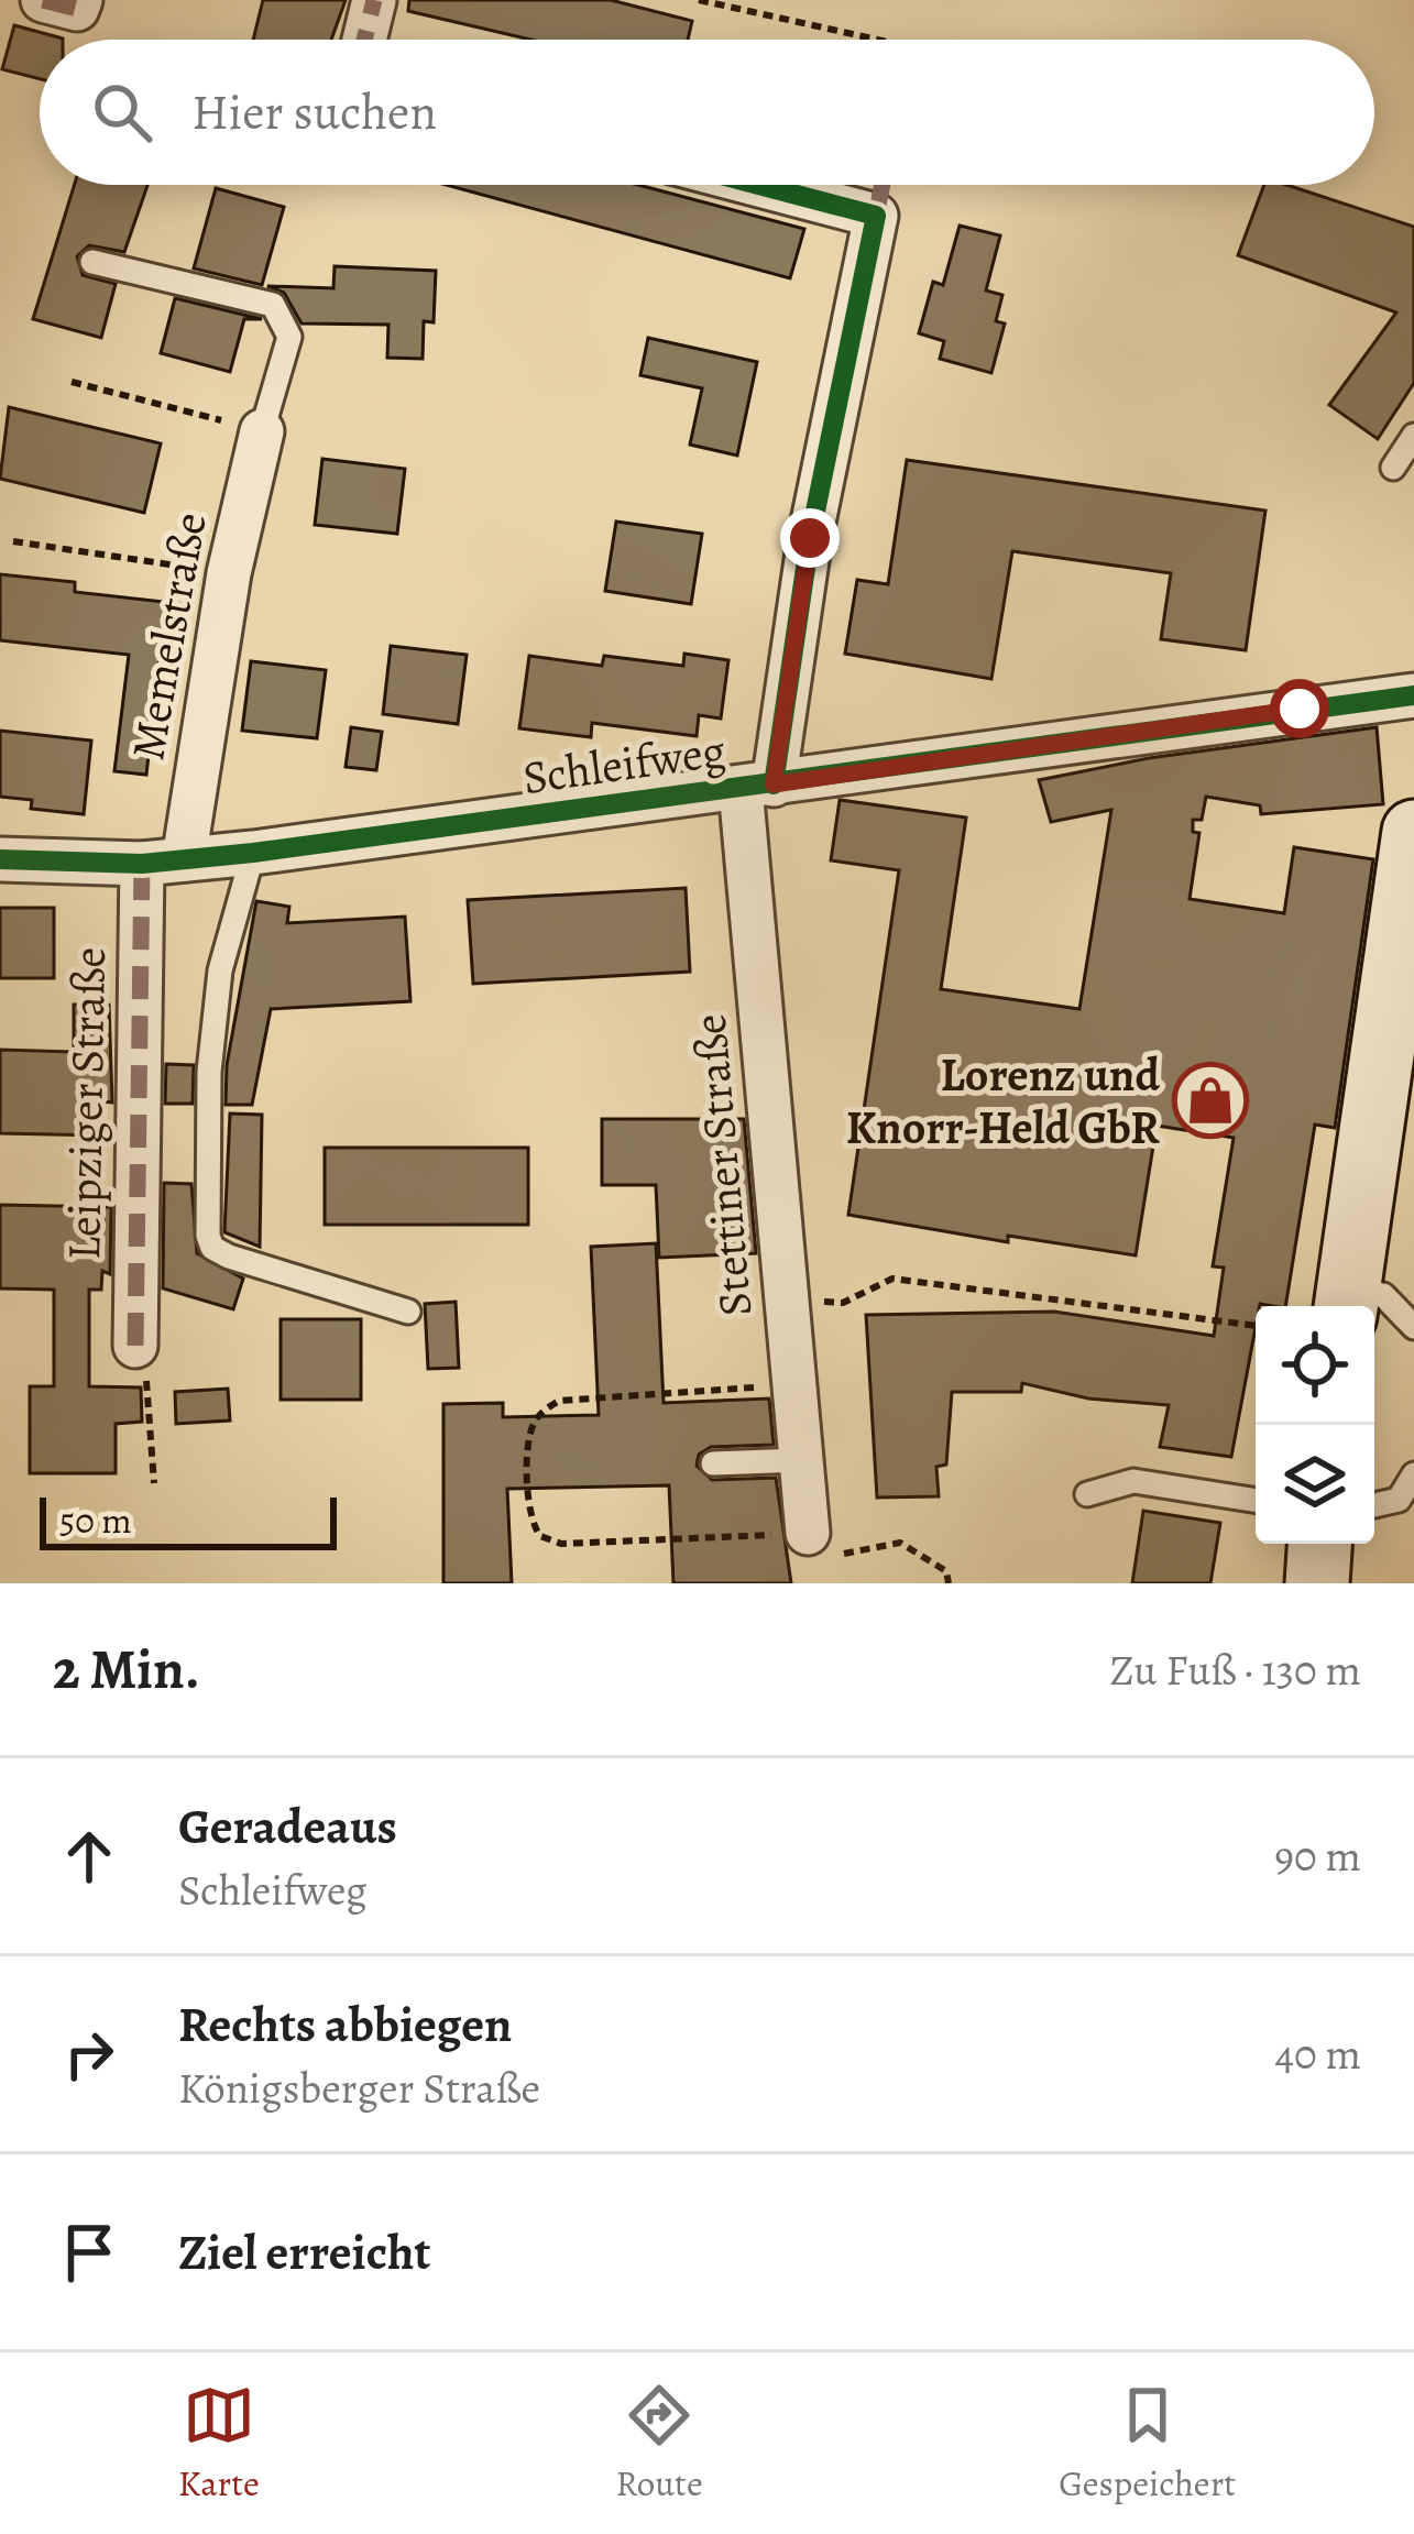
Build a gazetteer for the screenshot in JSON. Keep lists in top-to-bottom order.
{
  "streets": {
    "street": [
      "Memelstraße",
      "Schleifweg",
      "Leipziger Straße",
      "Stettiner Straße"
    ]
  },
  "crossings": [
    ["Memelstraße", "Schleifweg"],
    ["Memelstraße", "Leipziger Straße"],
    ["Schleifweg", "Leipziger Straße"],
    ["Schleifweg", "Stettiner Straße"]
  ],
  "places": {
    "shop": ["Lorenz und Knorr-Held GbR"]
  },
  "scale_bar": "50 m",
  "page": {
    "search": "Hier suchen",
    "scale": "50 m",
    "heading": ["2 Min.", "Zu Fuß · 130 m"],
    "list": [
      ["Geradeaus", "Schleifweg", "90 m"],
      ["Rechts abbiegen", "Königsberger Straße", "40 m"],
      "Ziel erreicht"
    ],
    "nav": ["Karte", "Route", "Gespeichert"]
  }
}
